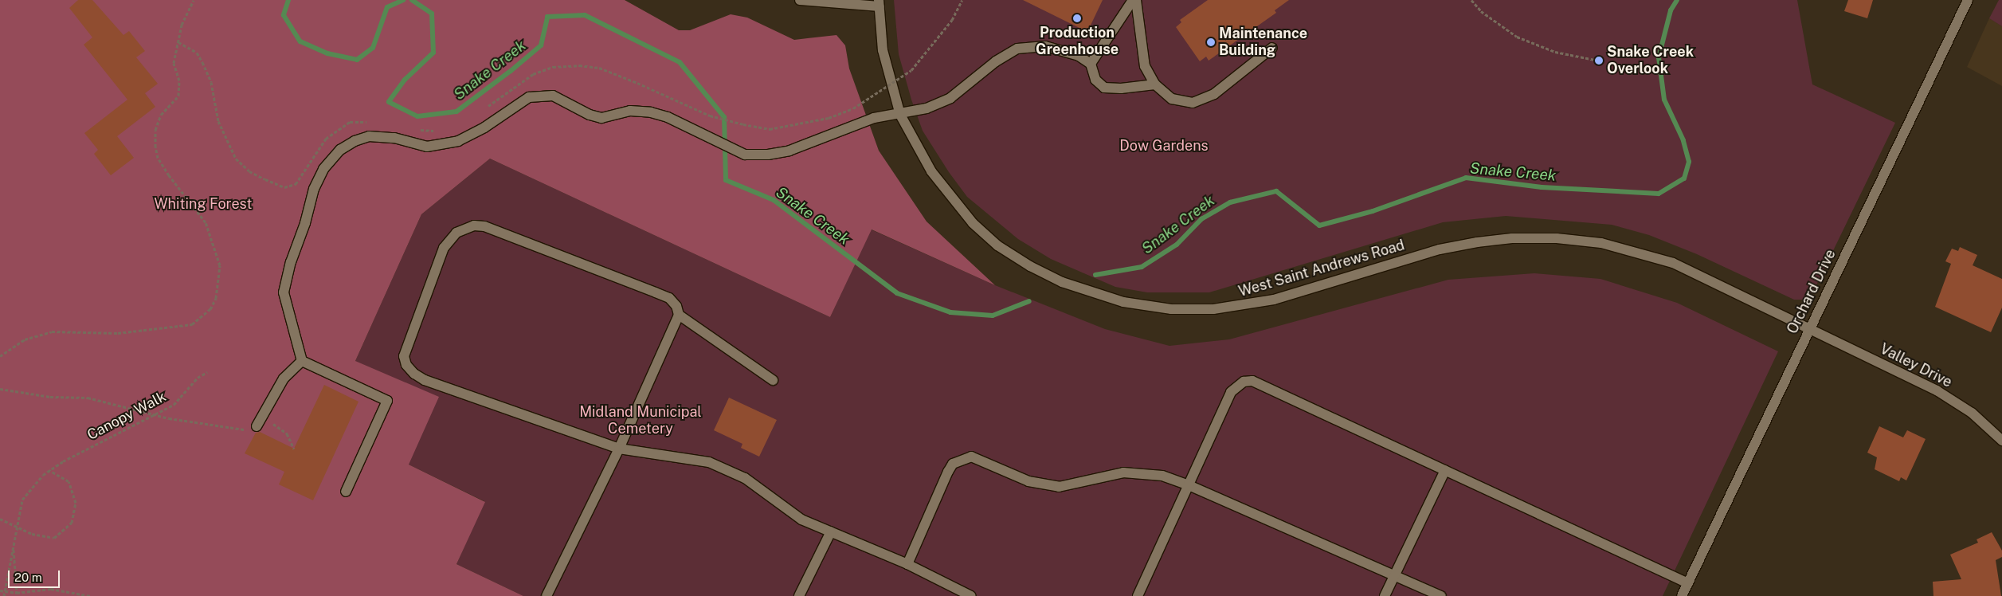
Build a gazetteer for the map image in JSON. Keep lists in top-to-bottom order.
{
  "streets": {
    "street": ["West Saint Andrews Road", "Orchard Drive", "Valley Drive"],
    "path": ["Canopy Walk"]
  },
  "crossings": [
    ["West Saint Andrews Road", "Orchard Drive"],
    ["West Saint Andrews Road", "Valley Drive"],
    ["Orchard Drive", "Valley Drive"]
  ],
  "water": ["Snake Creek"],
  "parks": ["Dow Gardens", "Whiting Forest", "Midland Municipal Cemetery"],
  "places": ["Production Greenhouse", "Maintenance Building", "Snake Creek Overlook"],
  "scale_bar": "20 m"
}
